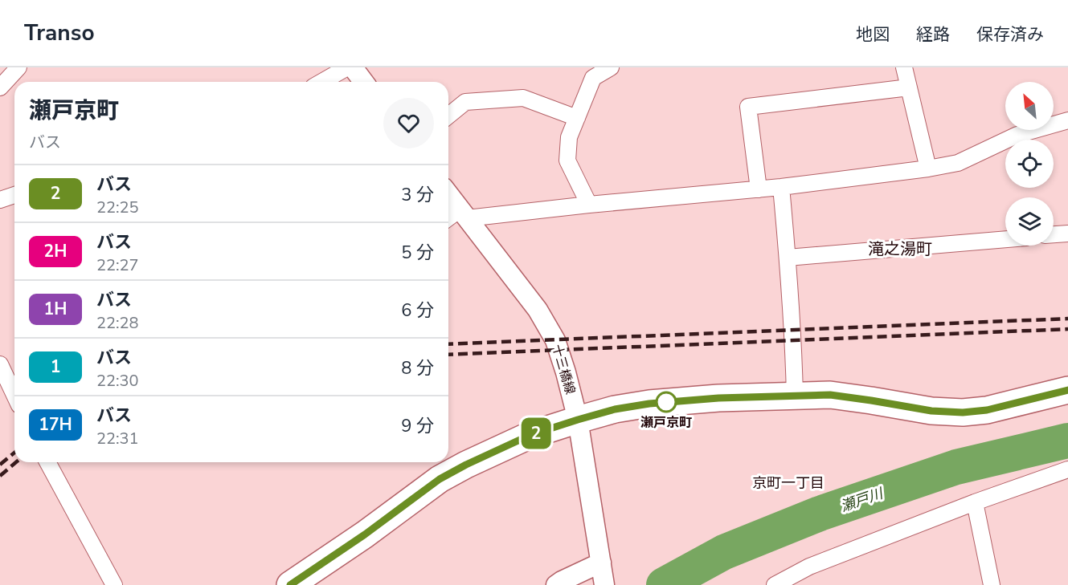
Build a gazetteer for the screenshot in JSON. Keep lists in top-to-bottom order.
{
  "streets": {
    "street": ["十三橋線"]
  },
  "districts": ["滝之湯町", "京町一丁目"],
  "water": ["瀬戸川"],
  "places": ["瀬戸京町"],
  "lines": ["bus line 2"],
  "north": "top left",
  "page": {
    "header": "Transo",
    "nav": ["地図", "経路", "保存済み"],
    "on_map": "2",
    "heading": ["瀬戸京町", "バス"],
    "list": [
      {
        "mark": "2",
        "name": "バス",
        "note": "22:25",
        "value": "3 分"
      },
      {
        "mark": "2H",
        "name": "バス",
        "note": "22:27",
        "value": "5 分"
      },
      {
        "mark": "1H",
        "name": "バス",
        "note": "22:28",
        "value": "6 分"
      },
      {
        "mark": "1",
        "name": "バス",
        "note": "22:30",
        "value": "8 分"
      },
      {
        "mark": "17H",
        "name": "バス",
        "note": "22:31",
        "value": "9 分"
      }
    ]
  }
}
